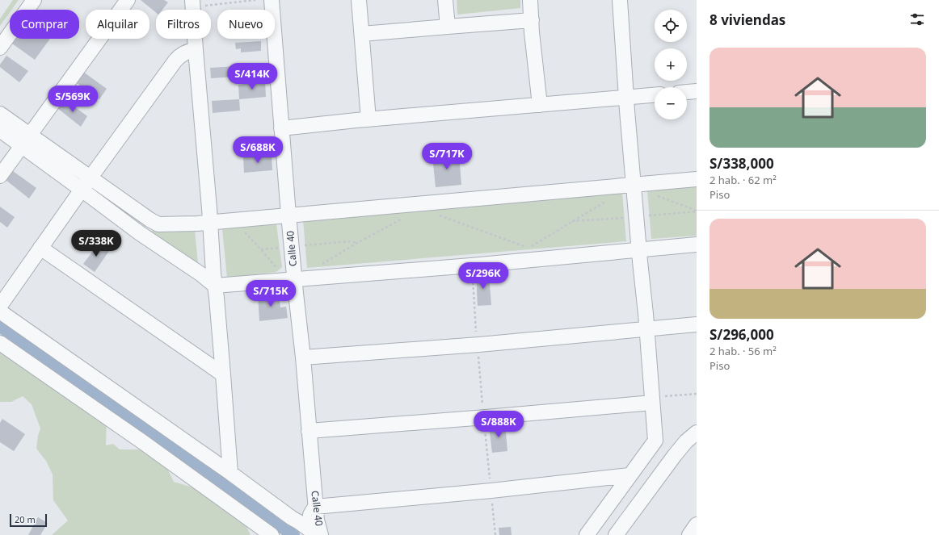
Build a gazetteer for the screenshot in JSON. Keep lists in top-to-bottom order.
{
  "streets": {
    "street": ["Calle 40"]
  },
  "scale_bar": "20 m",
  "page": {
    "heading": "8 viviendas",
    "map_buttons": ["+", "−"],
    "chip": [
      "Comprar",
      "Alquilar",
      "Filtros",
      "Nuevo"
    ],
    "list": [
      {
        "name": "S/338,000",
        "note": "2 hab. · 62 m² · Piso"
      },
      {
        "name": "S/296,000",
        "note": "2 hab. · 56 m² · Piso"
      }
    ],
    "price": [
      "S/414K",
      "S/569K",
      "S/688K",
      "S/717K",
      "S/338K",
      "S/296K",
      "S/715K",
      "S/888K"
    ],
    "scale": "20 m"
  }
}
